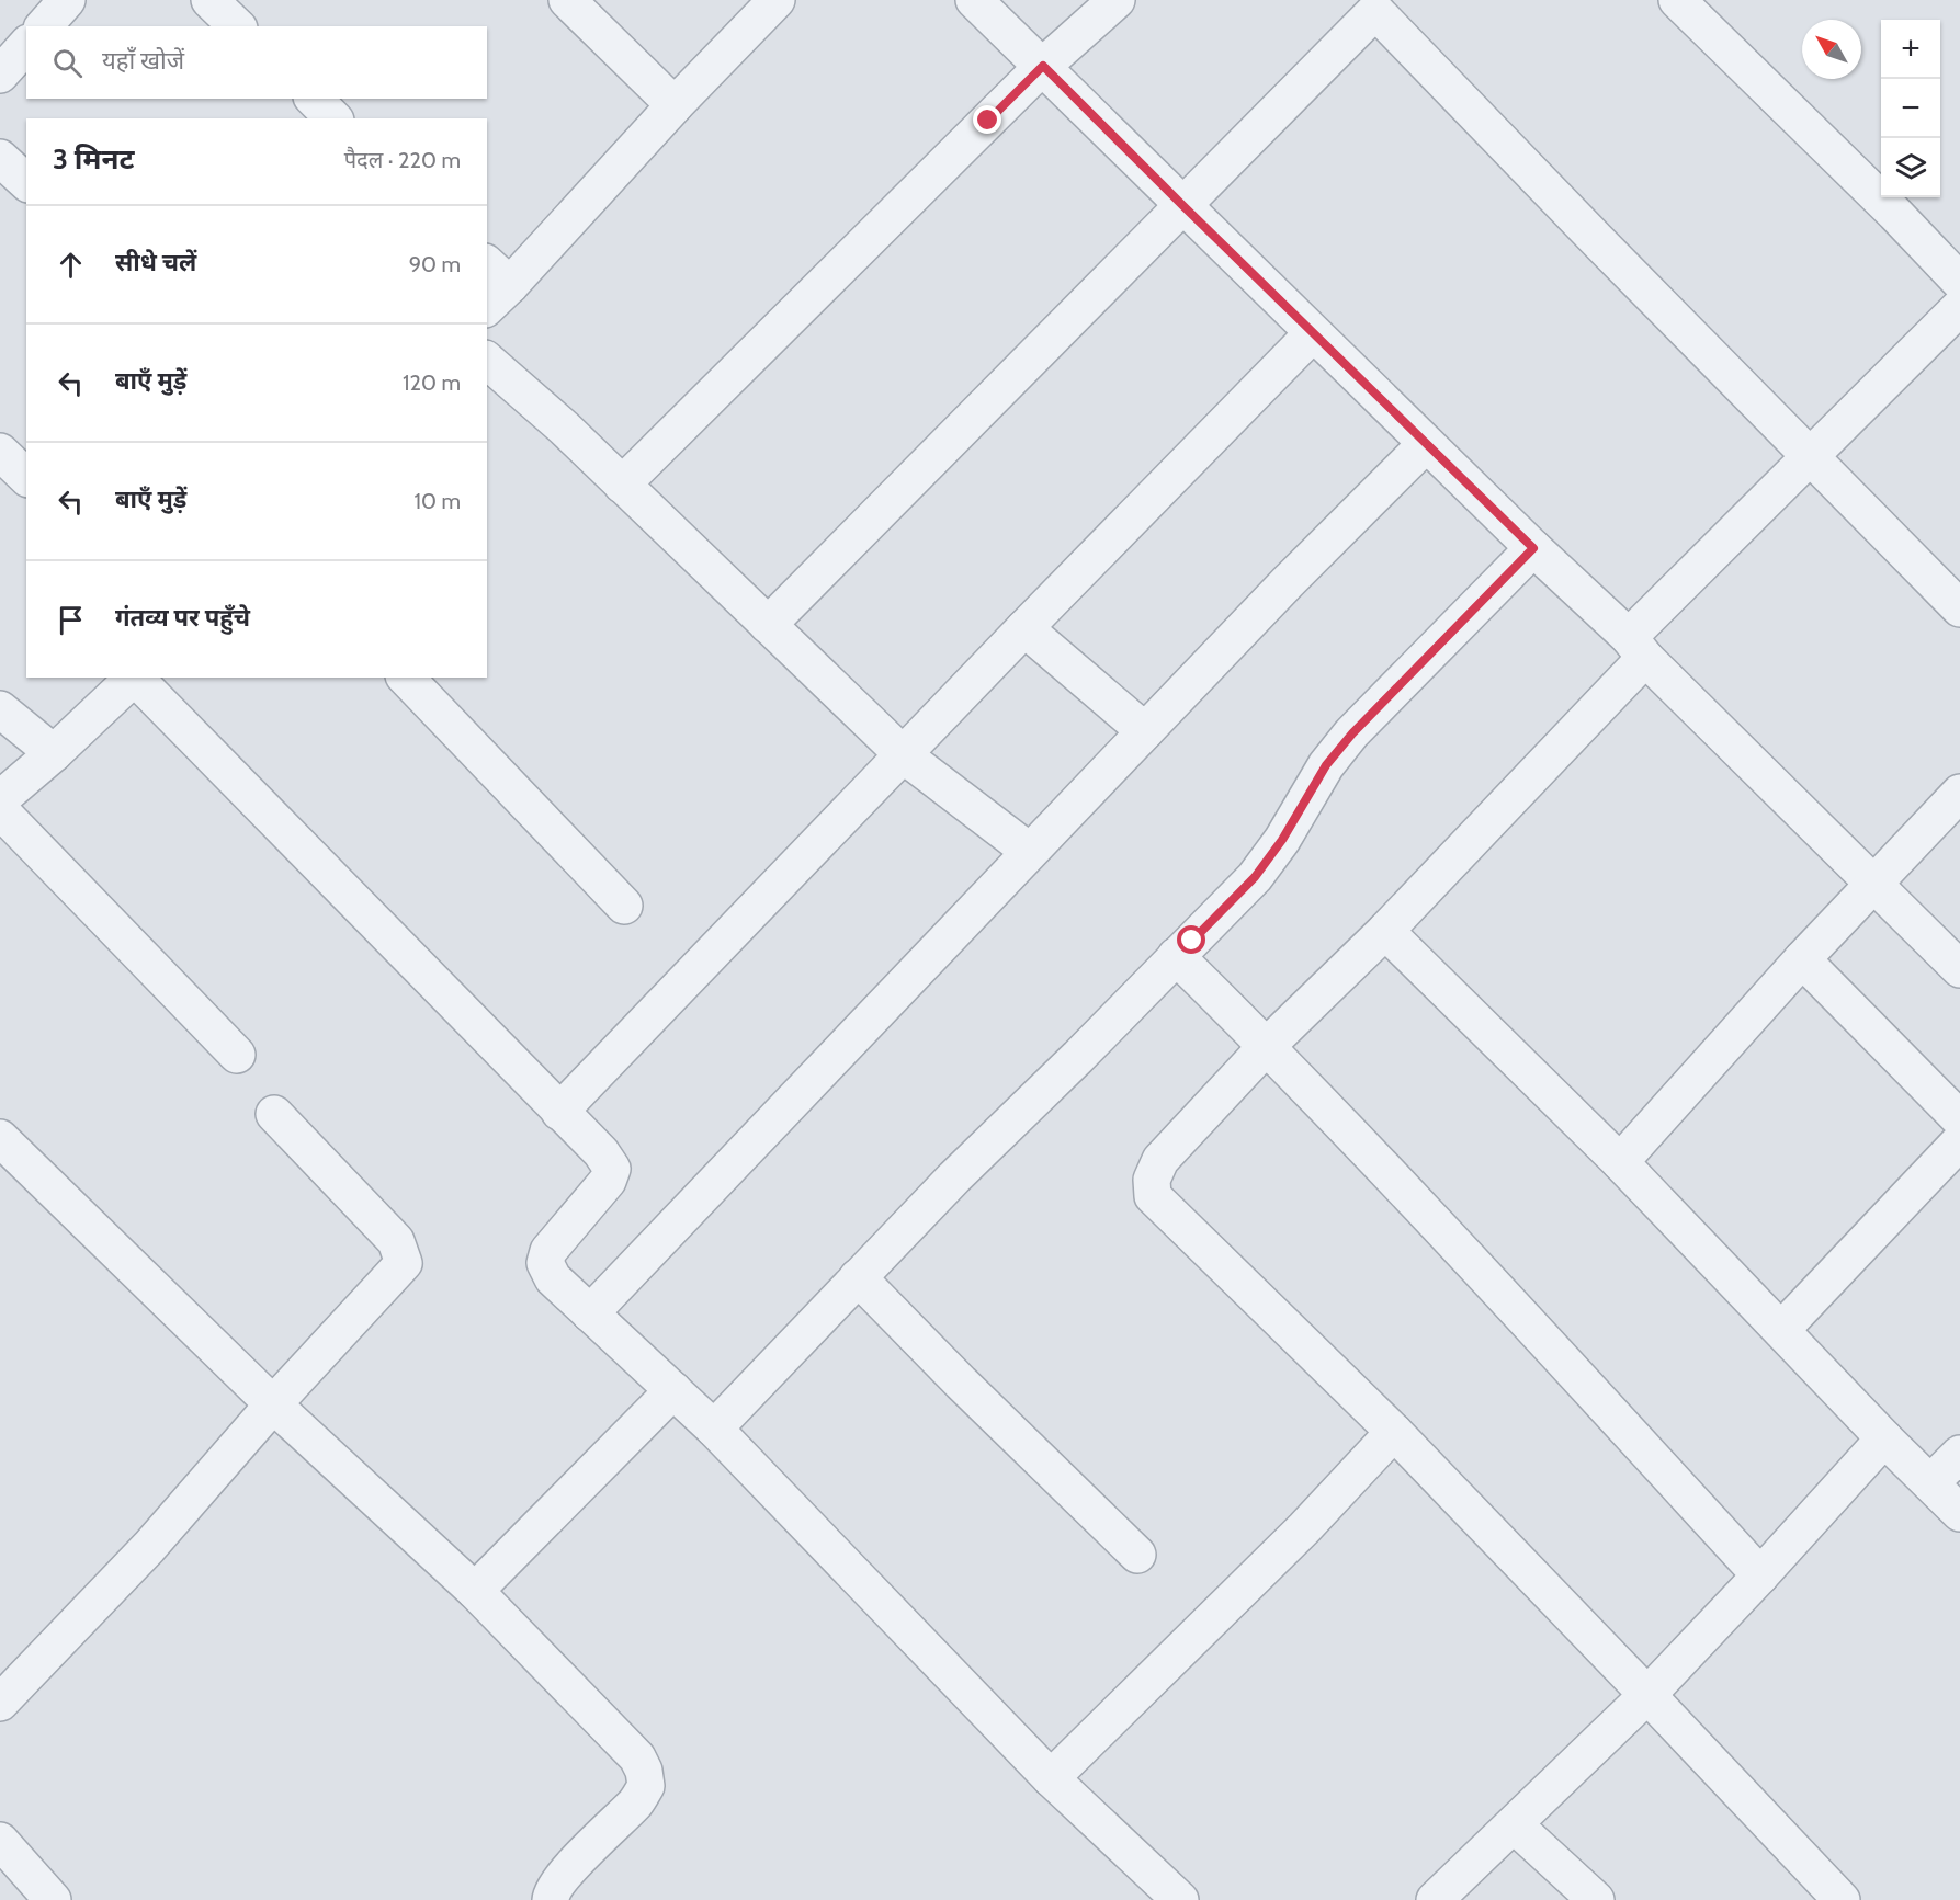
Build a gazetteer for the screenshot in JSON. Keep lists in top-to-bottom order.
{
  "north": "top left",
  "page": {
    "map_buttons": ["+", "−"],
    "search": "यहाँ खोजें",
    "heading": ["3 मिनट", "पैदल · 220 m"],
    "list": [
      ["सीधे चलें", "90 m"],
      ["बाएँ मुड़ें", "120 m"],
      ["बाएँ मुड़ें", "10 m"],
      "गंतव्य पर पहुँचे"
    ]
  }
}
